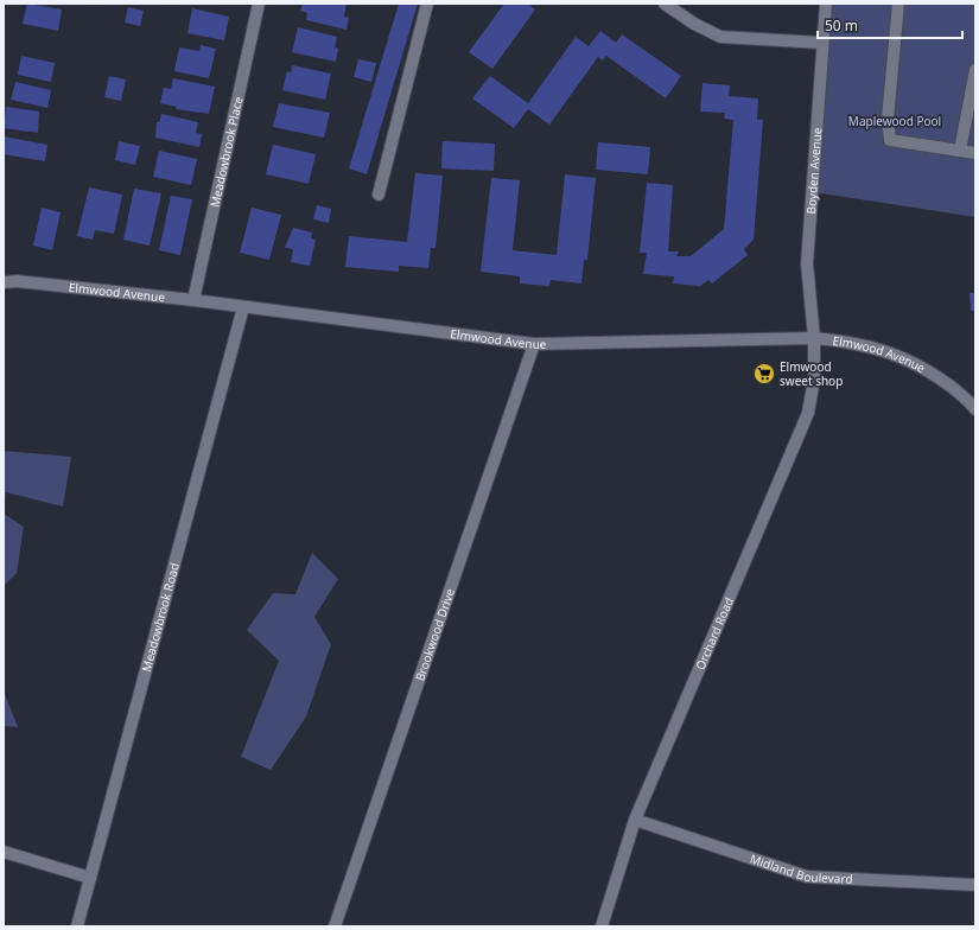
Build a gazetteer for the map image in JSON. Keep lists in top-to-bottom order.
{
  "streets": {
    "street": [
      "Meadowbrook Place",
      "Boyden Avenue",
      "Elmwood Avenue",
      "Meadowbrook Road",
      "Orchard Road",
      "Brookwood Drive",
      "Midland Boulevard"
    ]
  },
  "crossings": [
    ["Meadowbrook Place", "Elmwood Avenue"],
    ["Boyden Avenue", "Elmwood Avenue"],
    ["Boyden Avenue", "Orchard Road"],
    ["Elmwood Avenue", "Meadowbrook Road"],
    ["Elmwood Avenue", "Orchard Road"],
    ["Elmwood Avenue", "Brookwood Drive"],
    ["Orchard Road", "Midland Boulevard"]
  ],
  "parks": ["Maplewood Pool"],
  "places": {
    "supermarket": ["Elmwood sweet shop"]
  },
  "scale_bar": "50 m"
}
